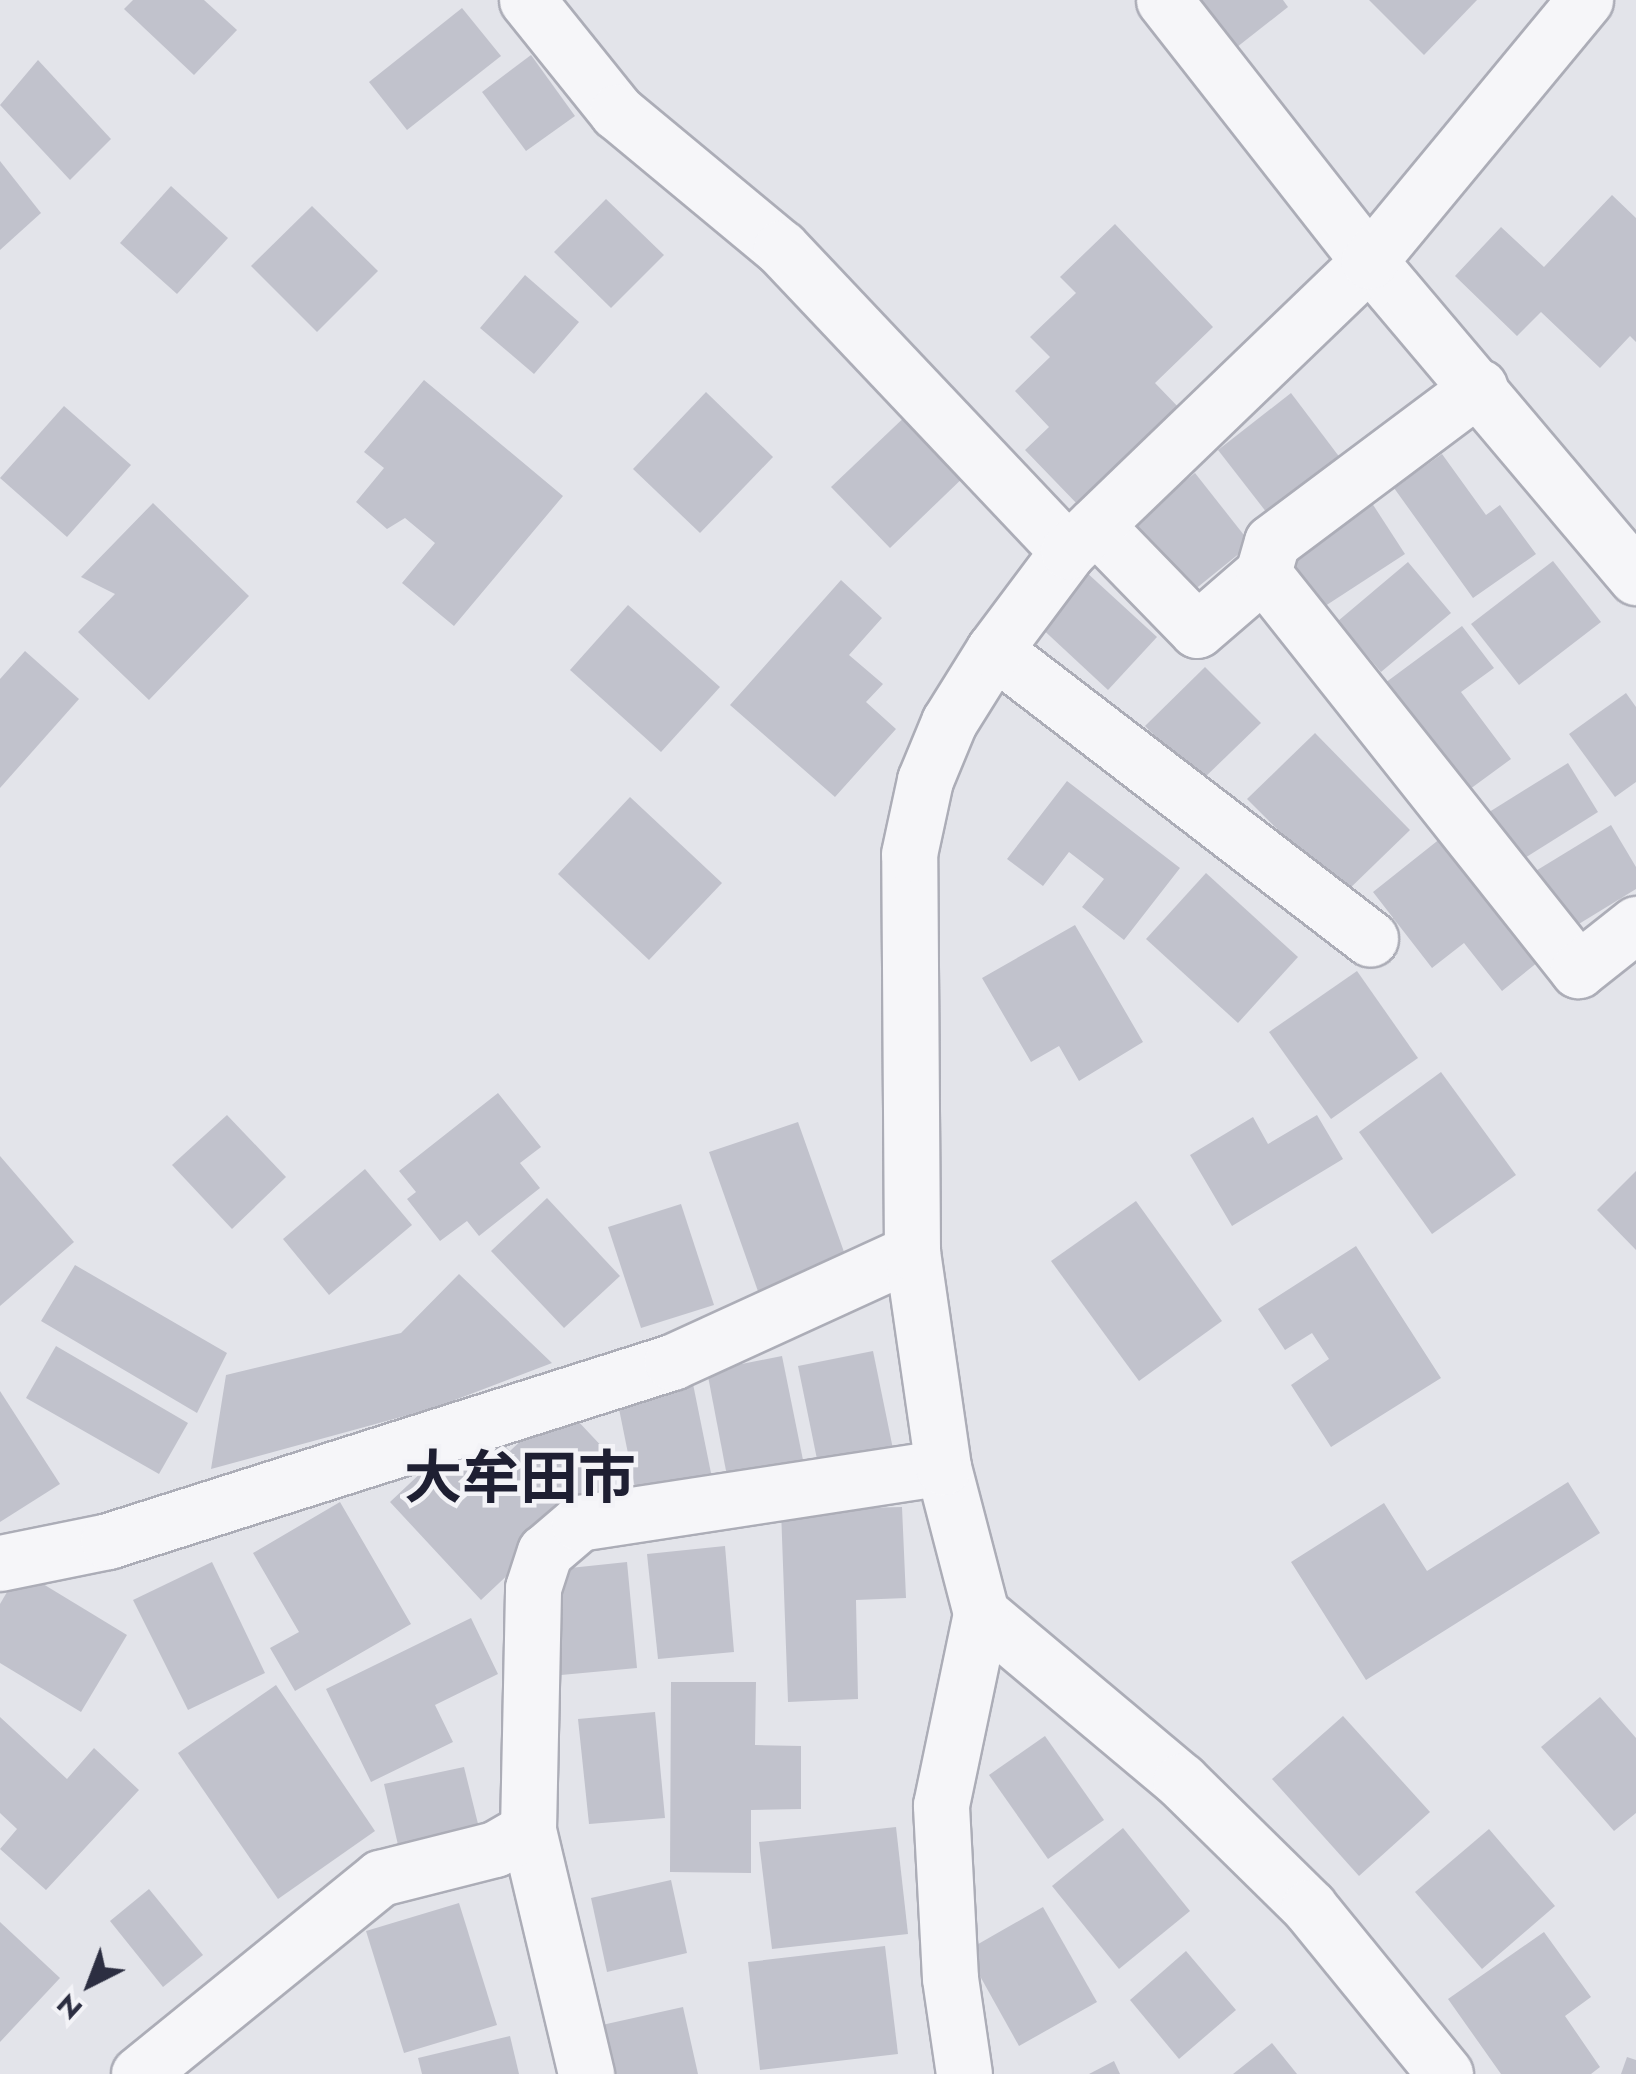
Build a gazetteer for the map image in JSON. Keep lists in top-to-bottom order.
{
  "districts": ["大牟田市"],
  "north": "bottom left"
}
